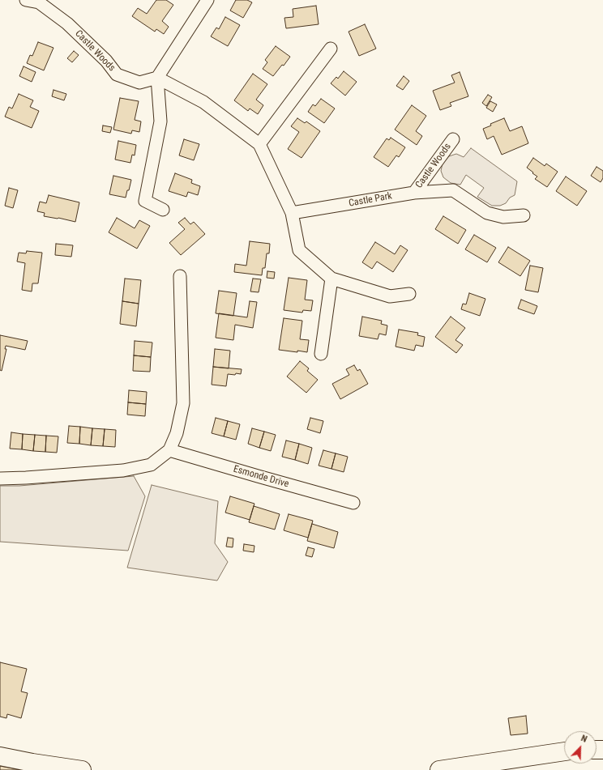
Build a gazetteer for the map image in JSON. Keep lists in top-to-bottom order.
{
  "streets": {
    "street": ["Castle Woods", "Castle Park", "Esmonde Drive"]
  },
  "crossings": [
    ["Castle Woods", "Castle Park"]
  ],
  "north": "top right"
}
